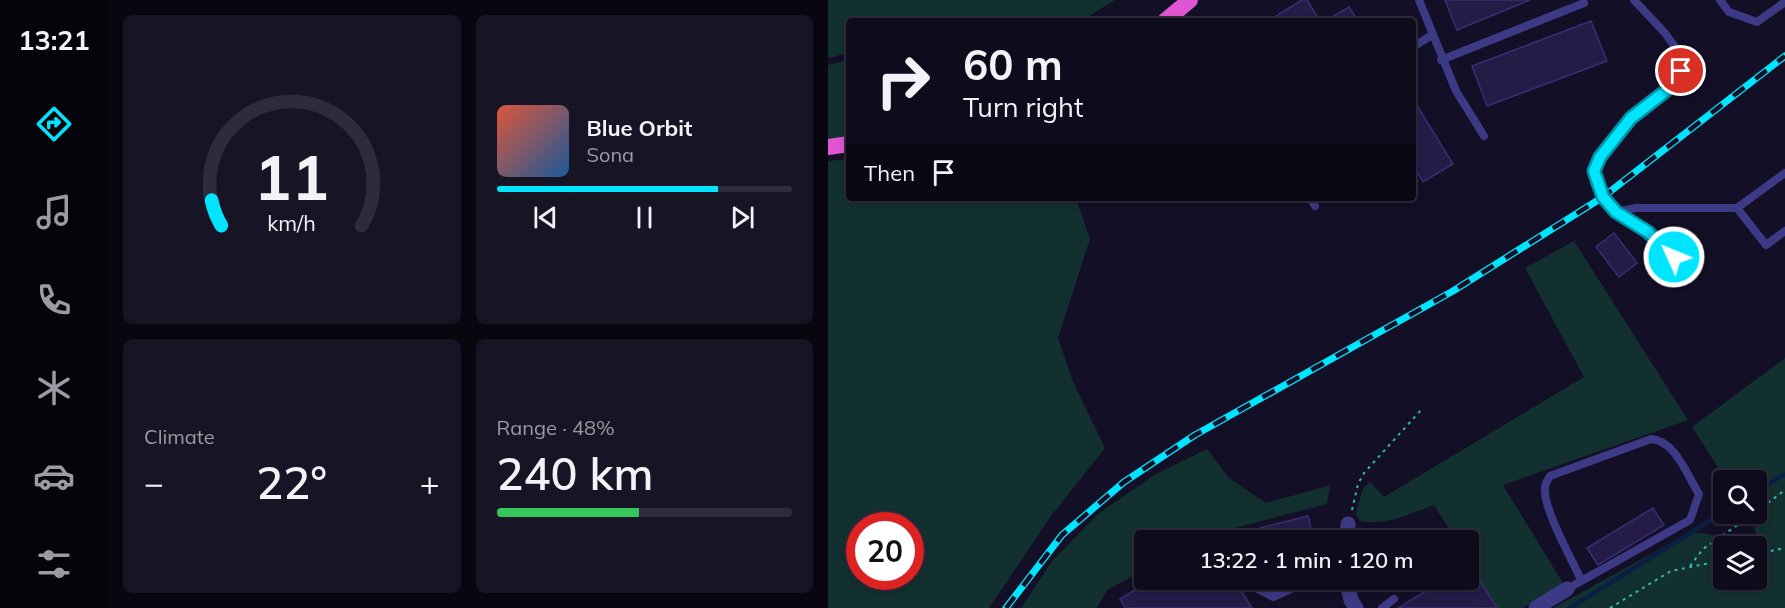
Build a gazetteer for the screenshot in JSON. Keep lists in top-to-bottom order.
{
  "page": {
    "tabs": "13:21",
    "turn": ["60 m", "Turn right"],
    "song": ["Blue Orbit", "Sona"],
    "then": "Then",
    "tile": [
      "Climate",
      ["Range · 48%", "240 km"]
    ],
    "heat": ["−", "22°", "+"],
    "limit": "20",
    "trip": "13:22 · 1 min · 120 m",
    "gauge": ["11", "km/h"]
  }
}
